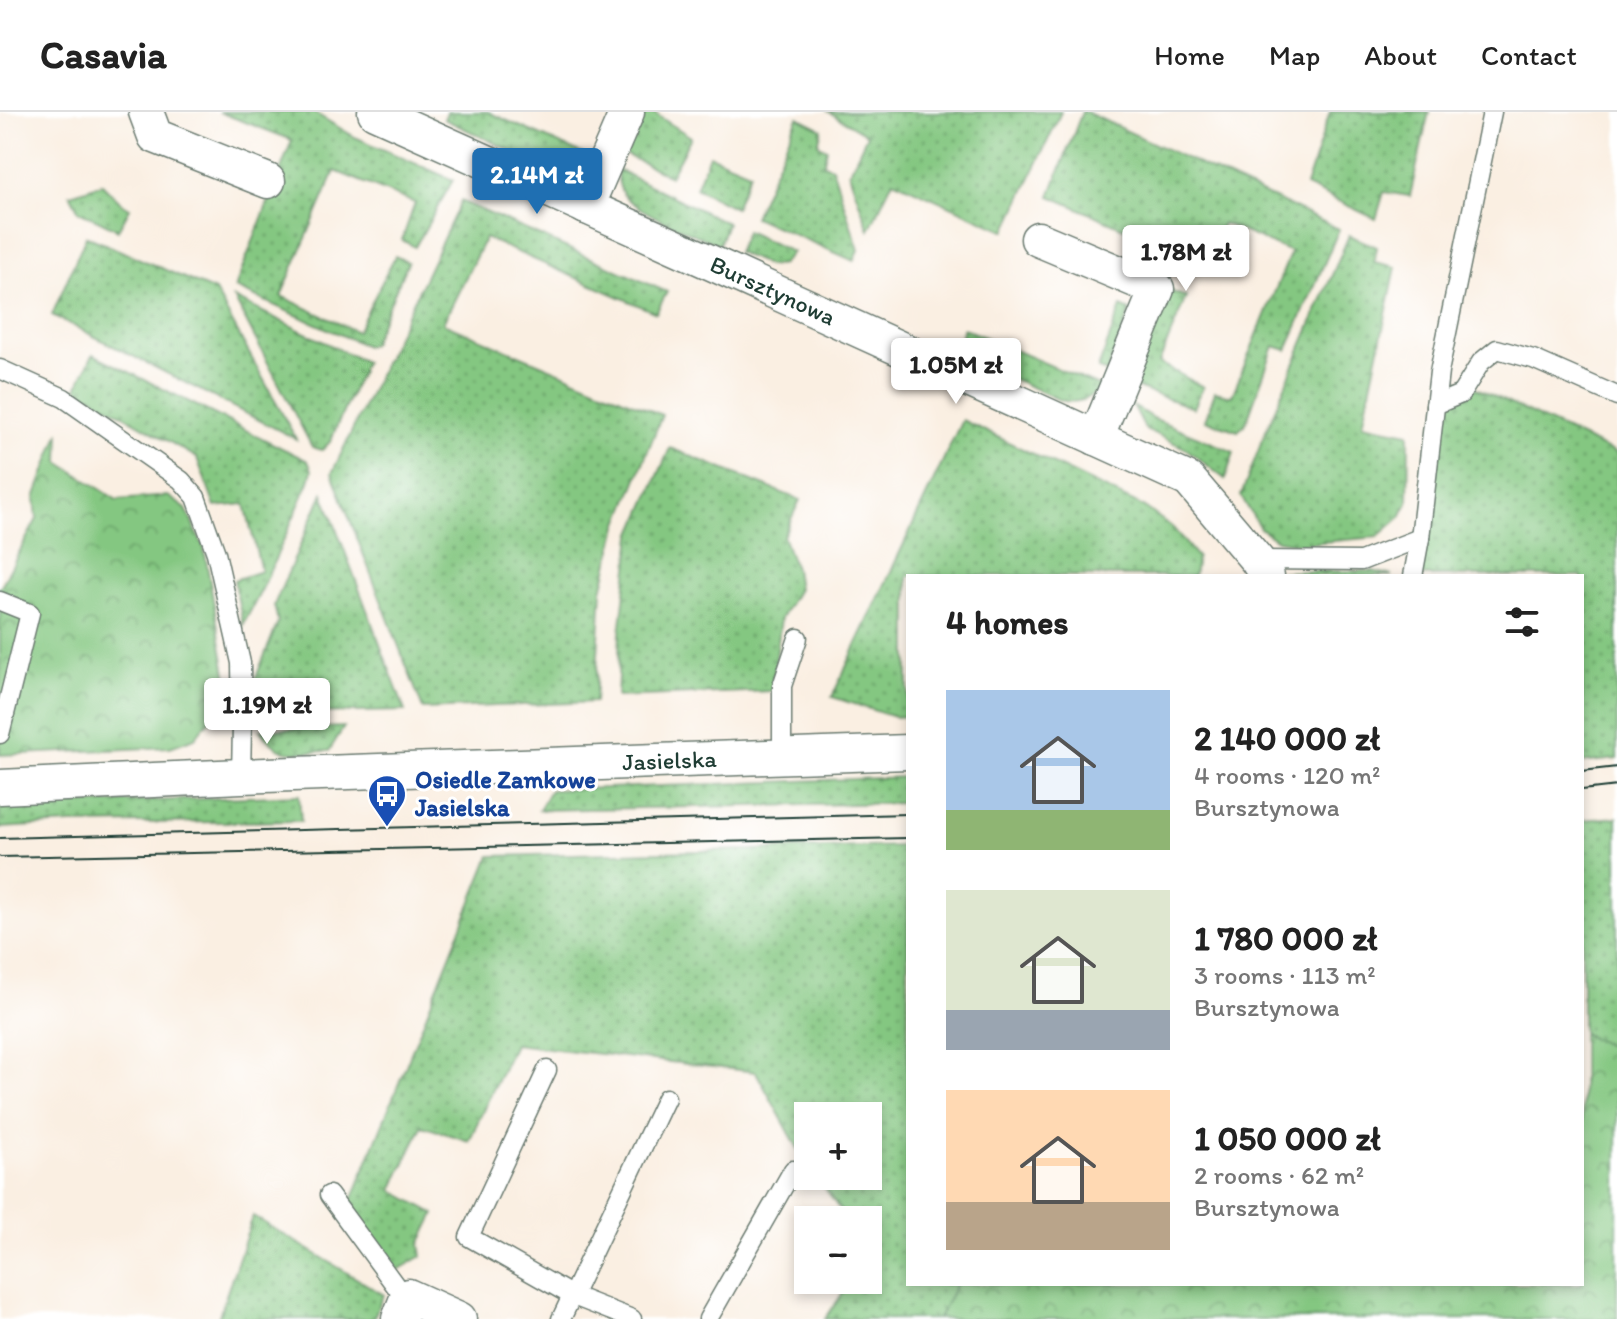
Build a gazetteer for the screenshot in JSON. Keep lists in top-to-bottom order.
{
  "streets": {
    "street": ["Bursztynowa", "Jasielska"]
  },
  "places": {
    "bus stop": ["Osiedle Zamkowe Jasielska"]
  },
  "page": {
    "header": "Casavia",
    "nav": [
      "Home",
      "Map",
      "About",
      "Contact"
    ],
    "price": [
      "2.14M zł",
      "1.78M zł",
      "1.05M zł",
      "1.19M zł"
    ],
    "heading": "4 homes",
    "list": [
      {
        "name": "2 140 000 zł",
        "note": "4 rooms · 120 m² · Bursztynowa"
      },
      {
        "name": "1 780 000 zł",
        "note": "3 rooms · 113 m² · Bursztynowa"
      },
      {
        "name": "1 050 000 zł",
        "note": "2 rooms · 62 m² · Bursztynowa"
      }
    ],
    "map_buttons": ["+", "−"]
  }
}
